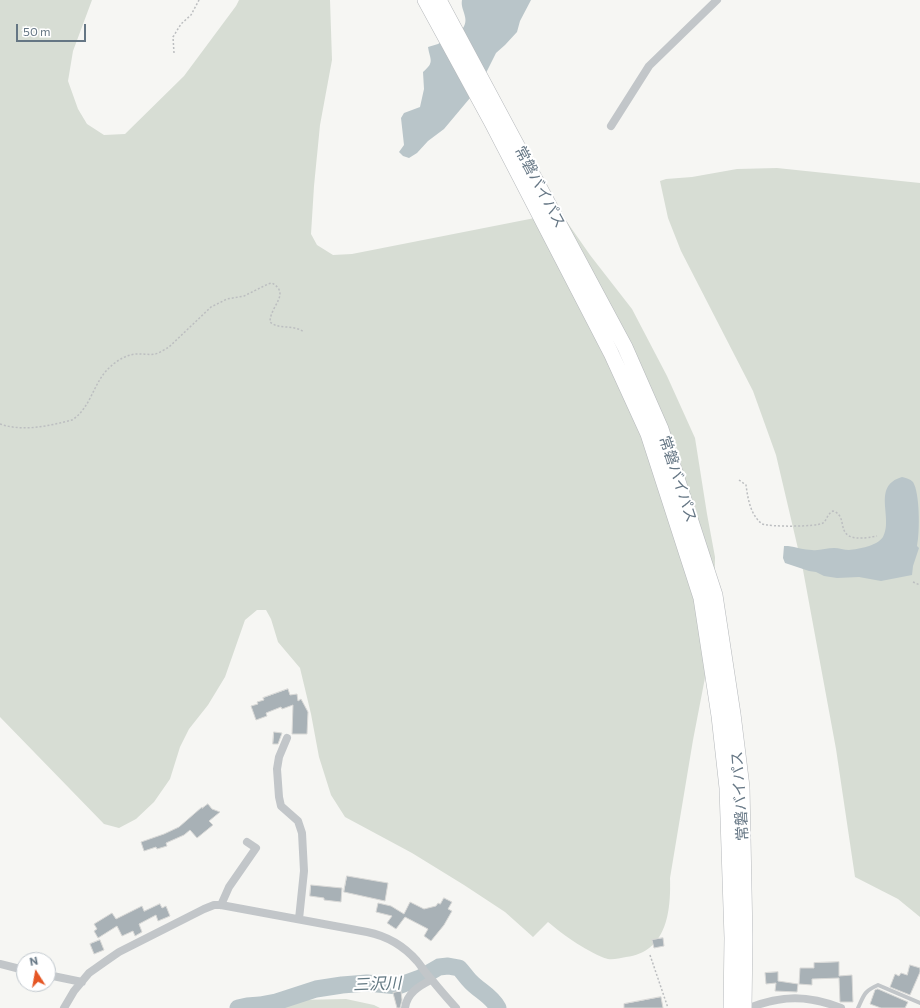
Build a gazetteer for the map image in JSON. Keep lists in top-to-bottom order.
{
  "streets": {
    "highway": ["常磐バイパス"]
  },
  "water": ["三沢川"],
  "scale_bar": "50 m",
  "north": "top"
}
